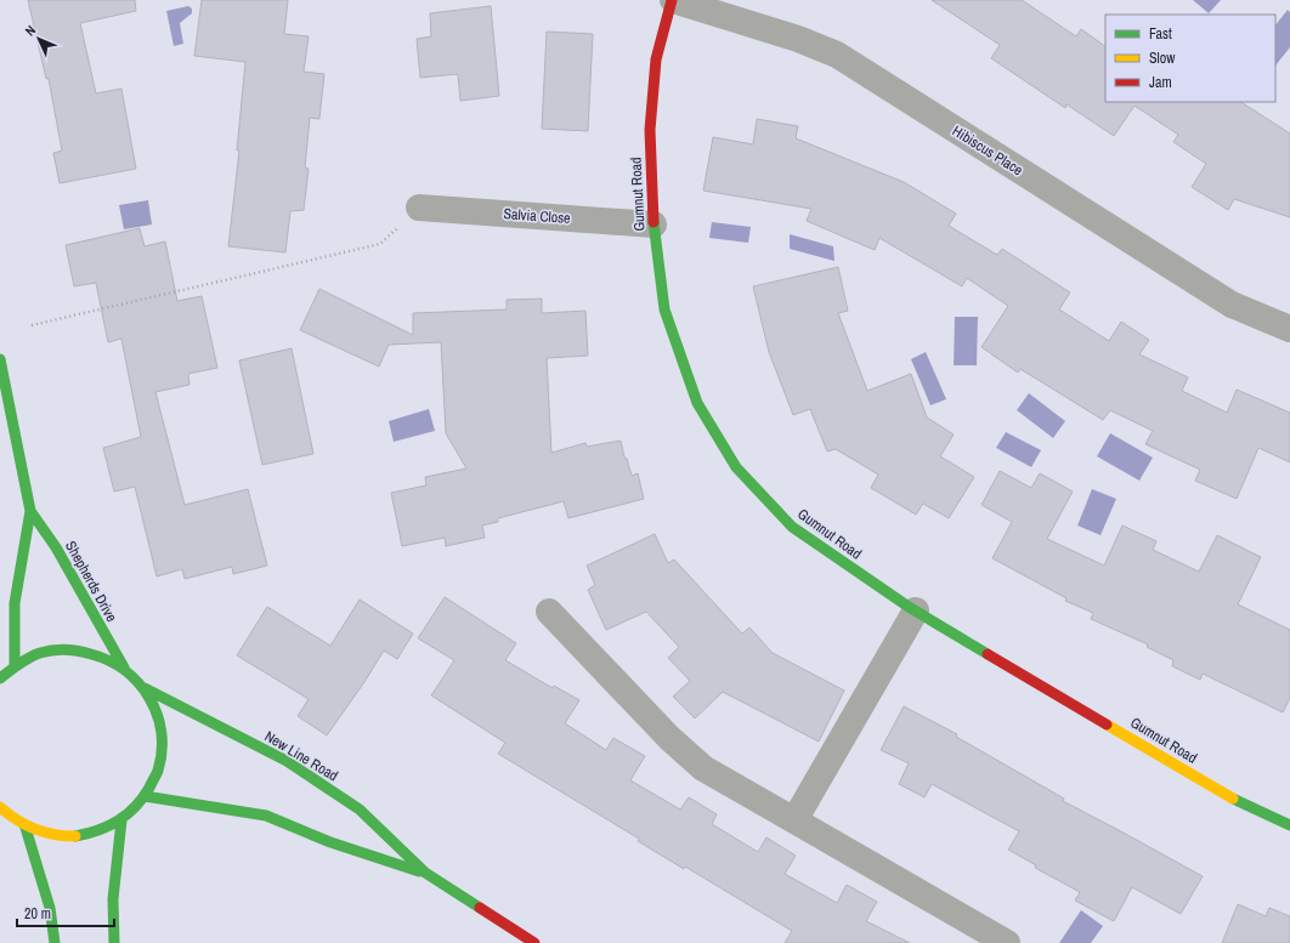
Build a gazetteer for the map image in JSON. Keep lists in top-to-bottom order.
{
  "streets": {
    "main road": ["Gumnut Road", "Shepherds Drive", "New Line Road"],
    "street": ["Hibiscus Place", "Salvia Close"]
  },
  "crossings": [
    ["Hibiscus Place", "Gumnut Road"],
    ["Gumnut Road", "Salvia Close"]
  ],
  "legend": ["Fast", "Slow", "Jam"],
  "scale_bar": "20 m",
  "north": "top left"
}
